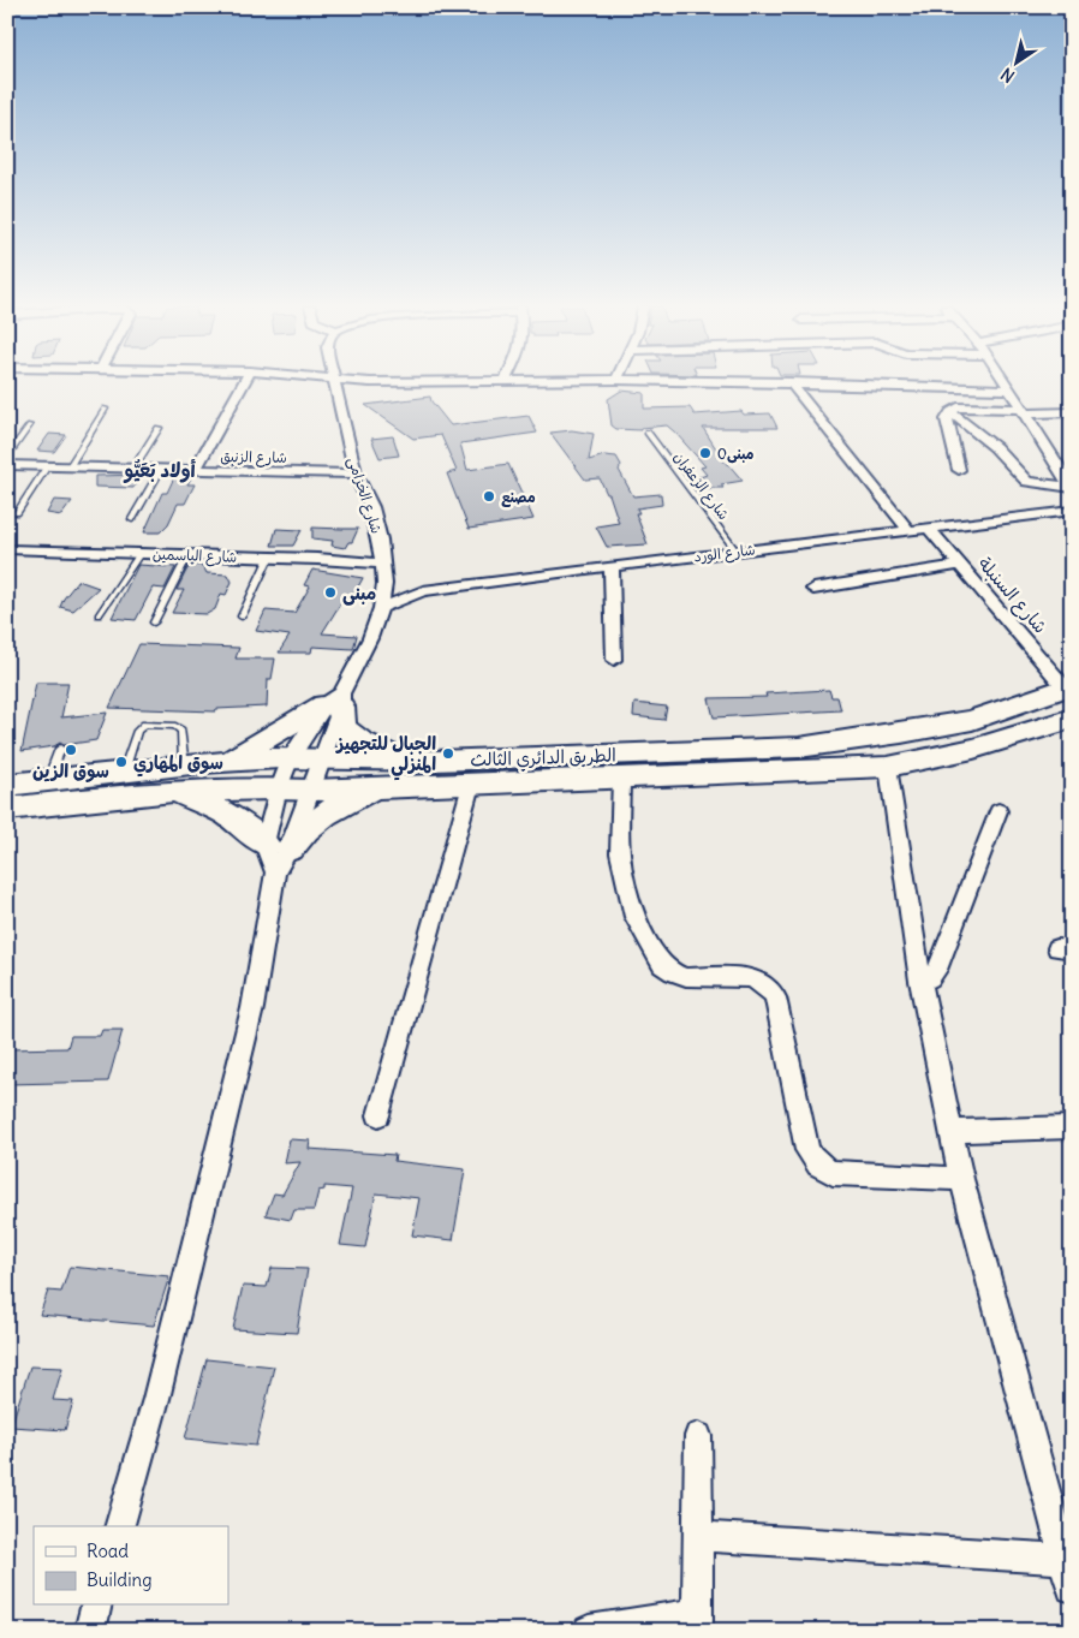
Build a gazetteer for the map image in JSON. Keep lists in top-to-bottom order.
{
  "streets": {
    "main road": ["الطريق الدائري الثالث"],
    "street": [
      "شارع الزنبق",
      "شارع الخزامى",
      "شارع الورد",
      "شارع الياسمين",
      "شارع السنبلة"
    ],
    "lane": ["شارع الزعفران"]
  },
  "crossings": [
    ["شارع الزنبق", "شارع الخزامى"],
    ["شارع الزعفران", "شارع الورد"],
    ["شارع الخزامى", "شارع الورد"],
    ["شارع الخزامى", "شارع الياسمين"],
    ["شارع الورد", "شارع السنبلة"],
    ["شارع السنبلة", "الطريق الدائري الثالث"]
  ],
  "districts": ["أولاد بَعَيُّو"],
  "places": [
    "مبنى0",
    "مصنع",
    "مبنى",
    "سوق الزين",
    "الجبال للتجهيز المنزلي",
    "سوق المهاري"
  ],
  "legend": ["Road", "Building"],
  "north": "bottom left"
}
